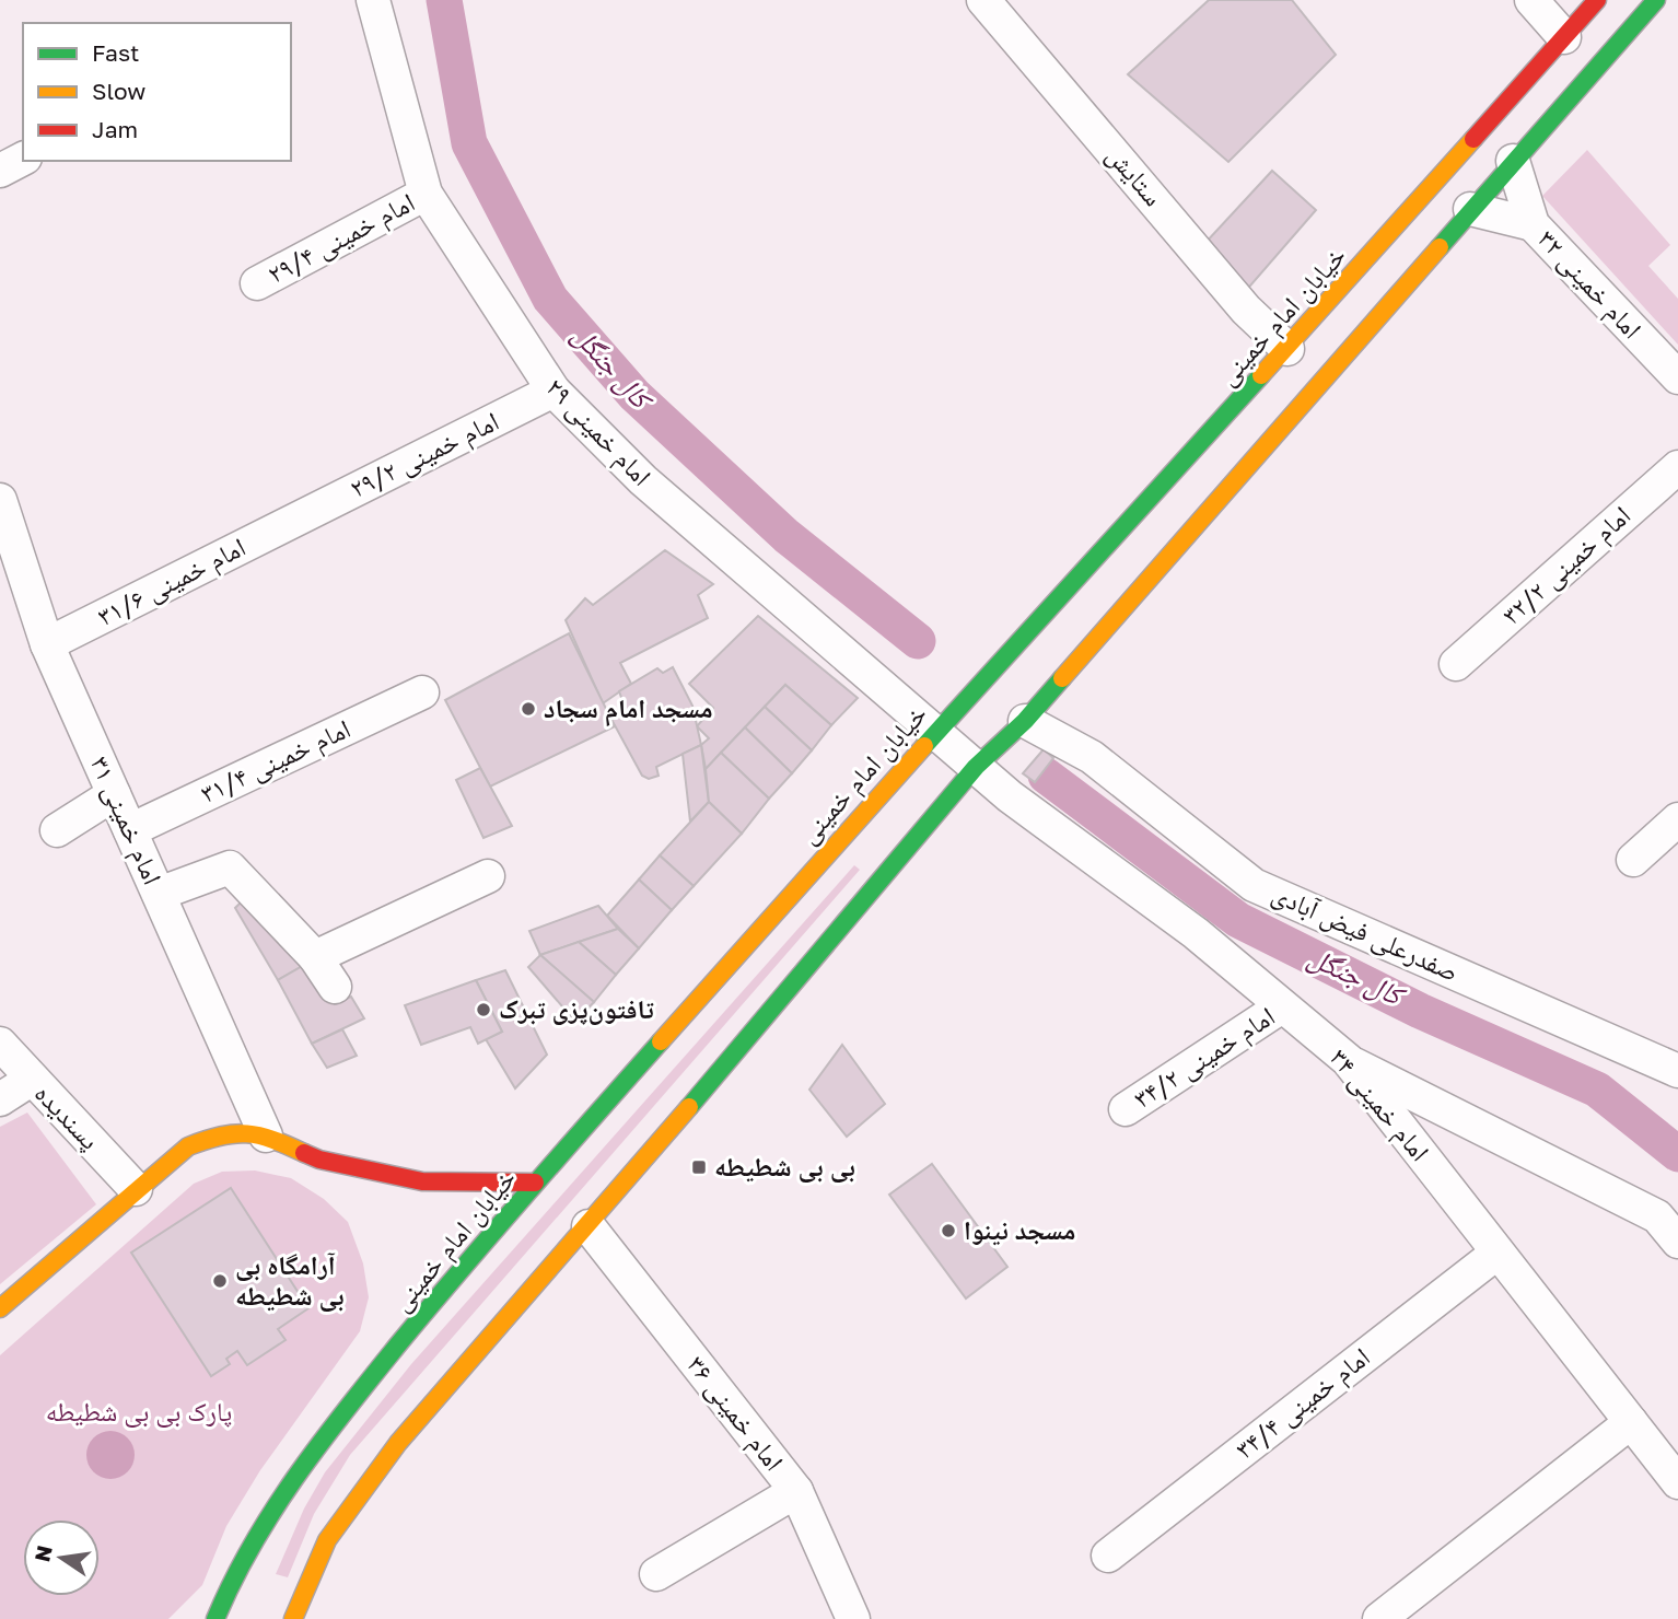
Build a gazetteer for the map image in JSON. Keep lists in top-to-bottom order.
{
  "streets": {
    "main road": ["خیابان امام خمینی"],
    "street": [
      "ستایش",
      "امام خمینی ۲۹/۴",
      "امام خمینی ۳۲",
      "امام خمینی ۲۹",
      "امام خمینی ۲۹/۲",
      "امام خمینی ۳۲/۲",
      "امام خمینی ۳۱/۶",
      "امام خمینی ۳۱/۴",
      "امام خمینی ۳۱",
      "صفدرعلی فیض آبادی",
      "امام خمینی ۳۴/۲",
      "امام خمینی ۳۴",
      "پسندیده",
      "امام خمینی ۳۴/۴",
      "امام خمینی ۳۶"
    ]
  },
  "crossings": [
    ["ستایش", "خیابان امام خمینی"],
    ["امام خمینی ۲۹/۴", "امام خمینی ۲۹"],
    ["خیابان امام خمینی", "امام خمینی ۲۹"],
    ["امام خمینی ۲۹", "امام خمینی ۲۹/۲"],
    ["امام خمینی ۲۹", "امام خمینی ۳۴"],
    ["امام خمینی ۲۹/۲", "امام خمینی ۳۱/۶"],
    ["امام خمینی ۳۱/۶", "امام خمینی ۳۱"],
    ["امام خمینی ۳۱/۴", "امام خمینی ۳۱"],
    ["امام خمینی ۳۴/۲", "امام خمینی ۳۴"],
    ["امام خمینی ۳۴", "امام خمینی ۳۴/۴"]
  ],
  "water": ["کال جنگل"],
  "parks": ["پارک بی بی شطیطه"],
  "places": {
    "other": [
      "مسجد امام سجاد",
      "تافتون‌پزی تبرک",
      "مسجد نینوا",
      "آرامگاه بی بی شطیطه"
    ],
    "transit": ["بی بی شطیطه"]
  },
  "legend": ["Fast", "Slow", "Jam"],
  "north": "left"
}
